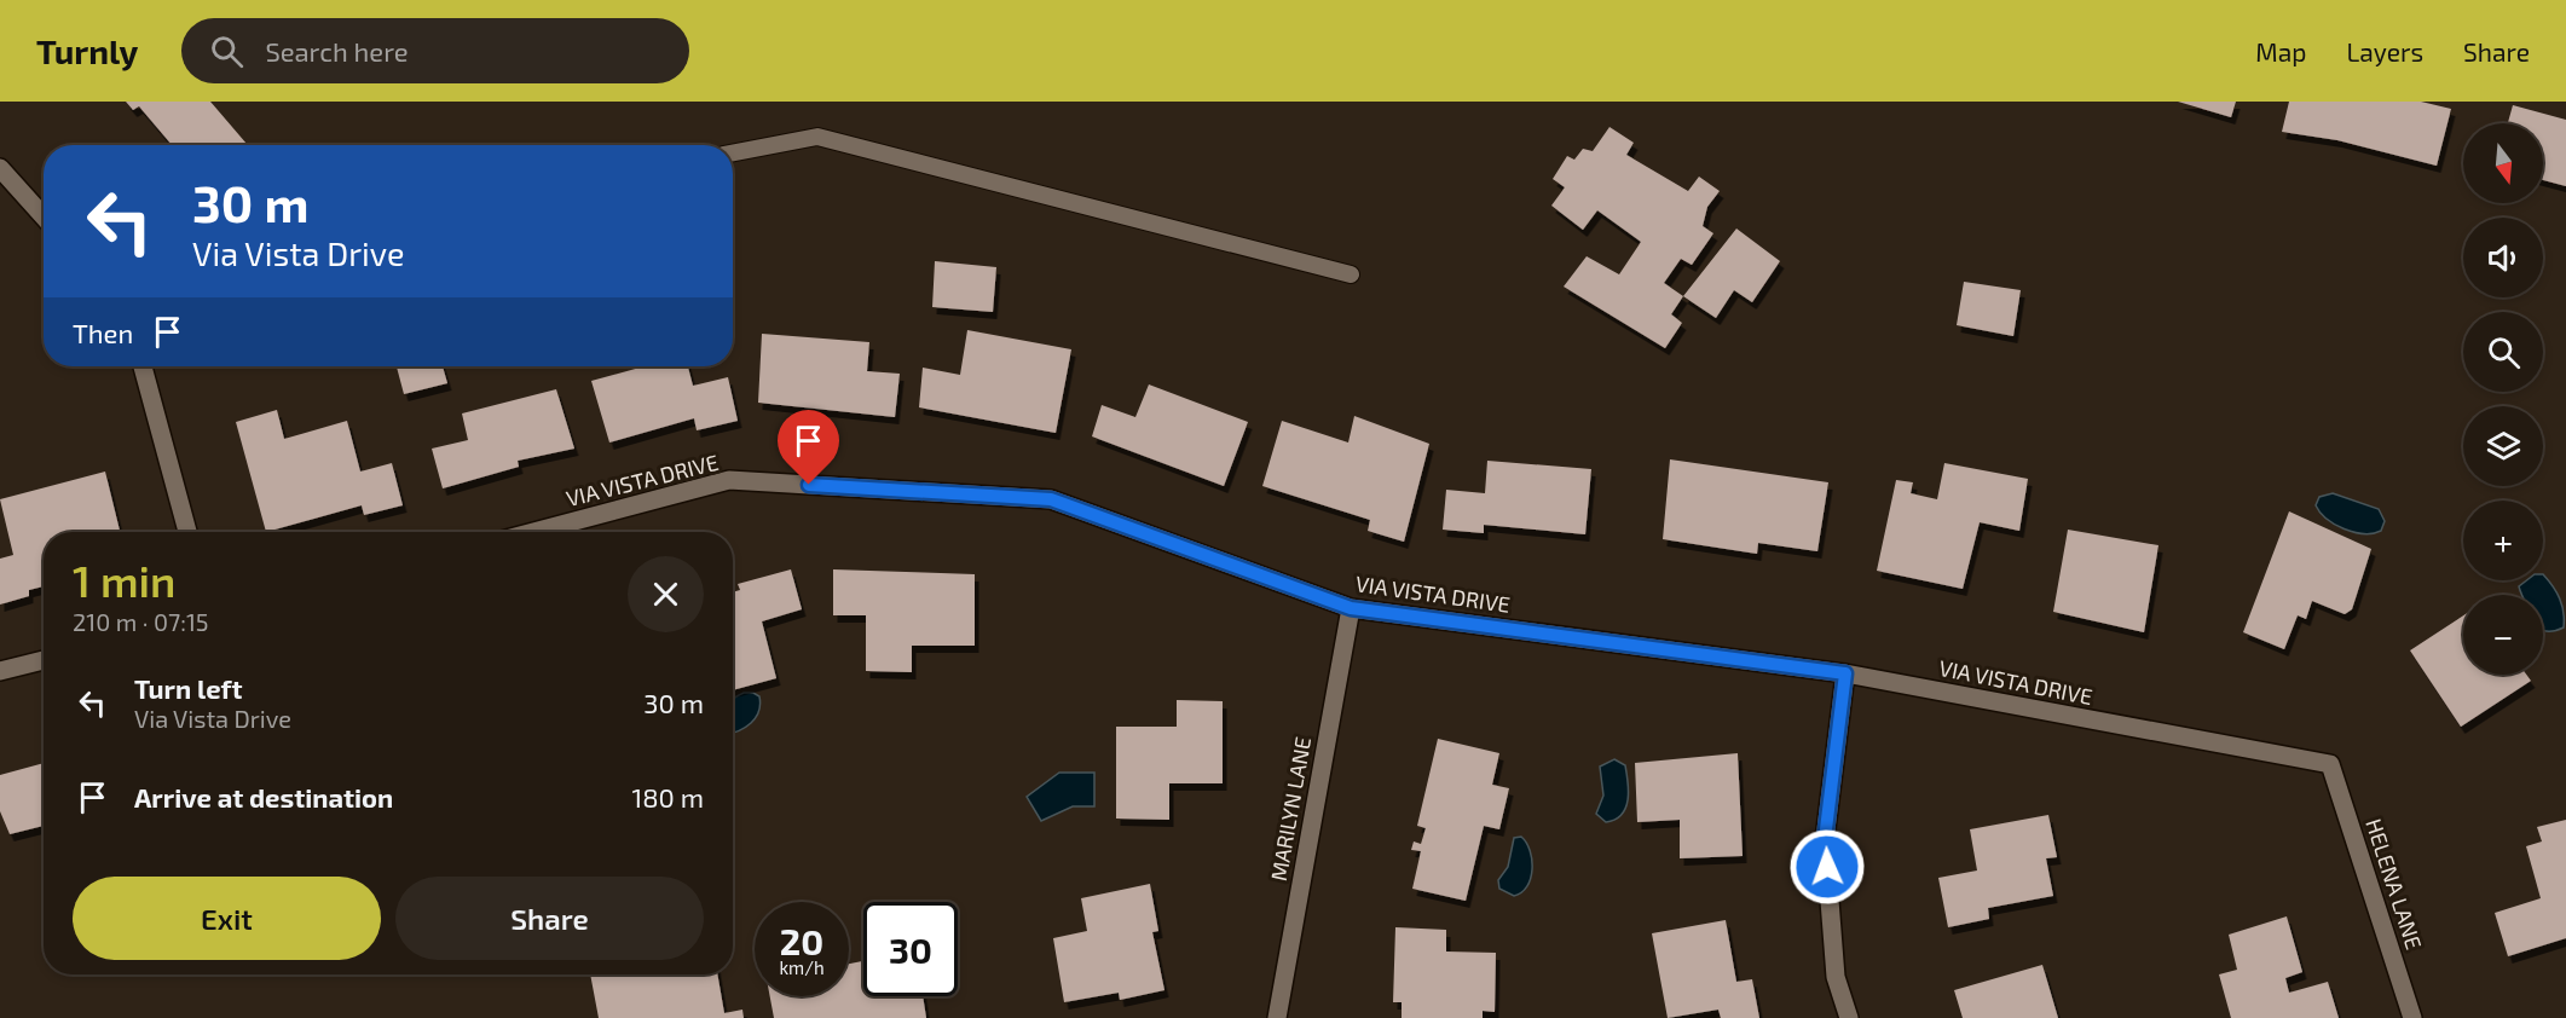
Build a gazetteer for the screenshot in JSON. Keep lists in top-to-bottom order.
{
  "streets": {
    "street": ["VIA VISTA DRIVE", "MARILYN LANE", "HELENA LANE"]
  },
  "crossings": [
    ["VIA VISTA DRIVE", "MARILYN LANE"],
    ["VIA VISTA DRIVE", "HELENA LANE"]
  ],
  "north": "bottom",
  "page": {
    "header": "Turnly",
    "search": "Search here",
    "nav": ["Map", "Layers", "Share"],
    "map_buttons": ["+", "−"],
    "turn": ["30 m", "Via Vista Drive"],
    "then": "Then",
    "heading": ["1 min", "210 m · 07:15"],
    "list": [
      {
        "name": "Turn left",
        "note": "Via Vista Drive",
        "value": "30 m"
      },
      {
        "name": "Arrive at destination",
        "value": "180 m"
      }
    ],
    "buttons": ["Exit", "Share"],
    "speed": "20 km/h",
    "limit": "30"
  }
}
